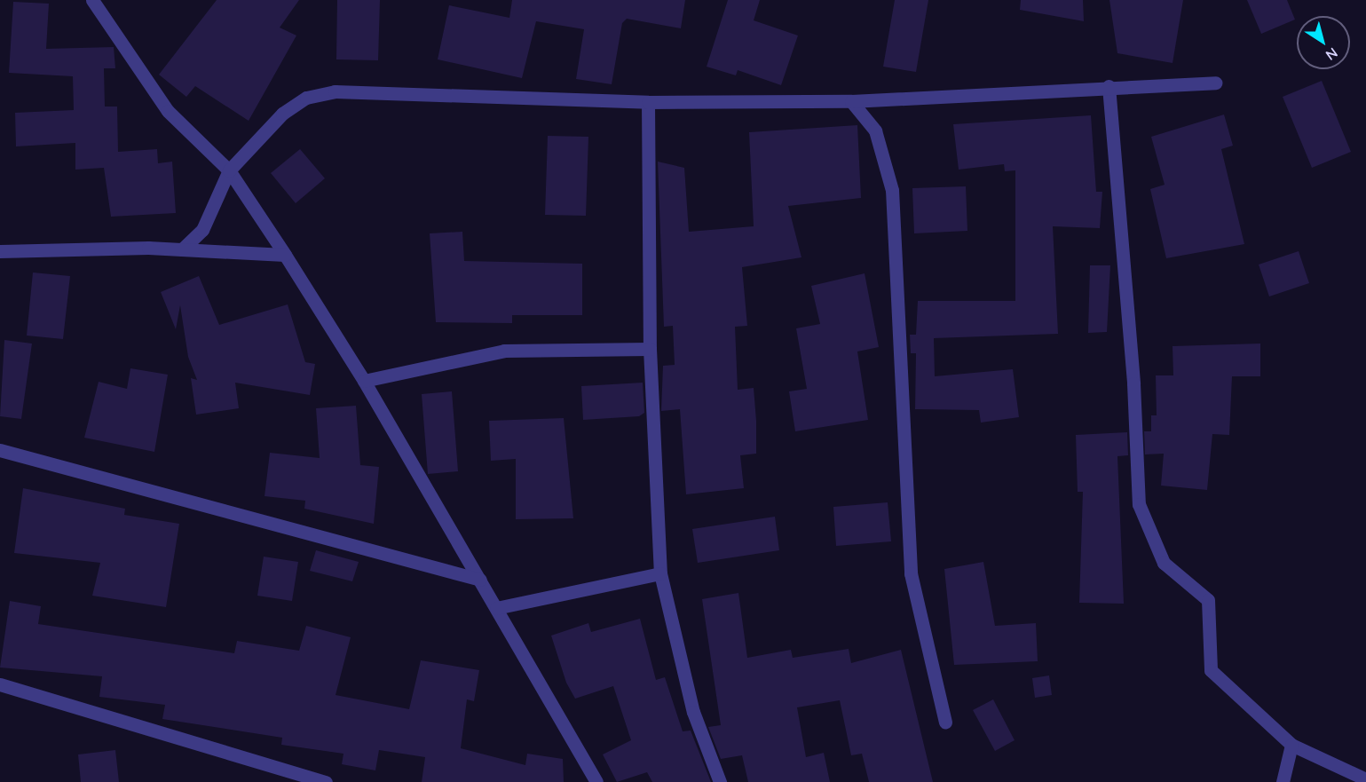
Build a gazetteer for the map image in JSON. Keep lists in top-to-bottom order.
{
  "north": "bottom right"
}
